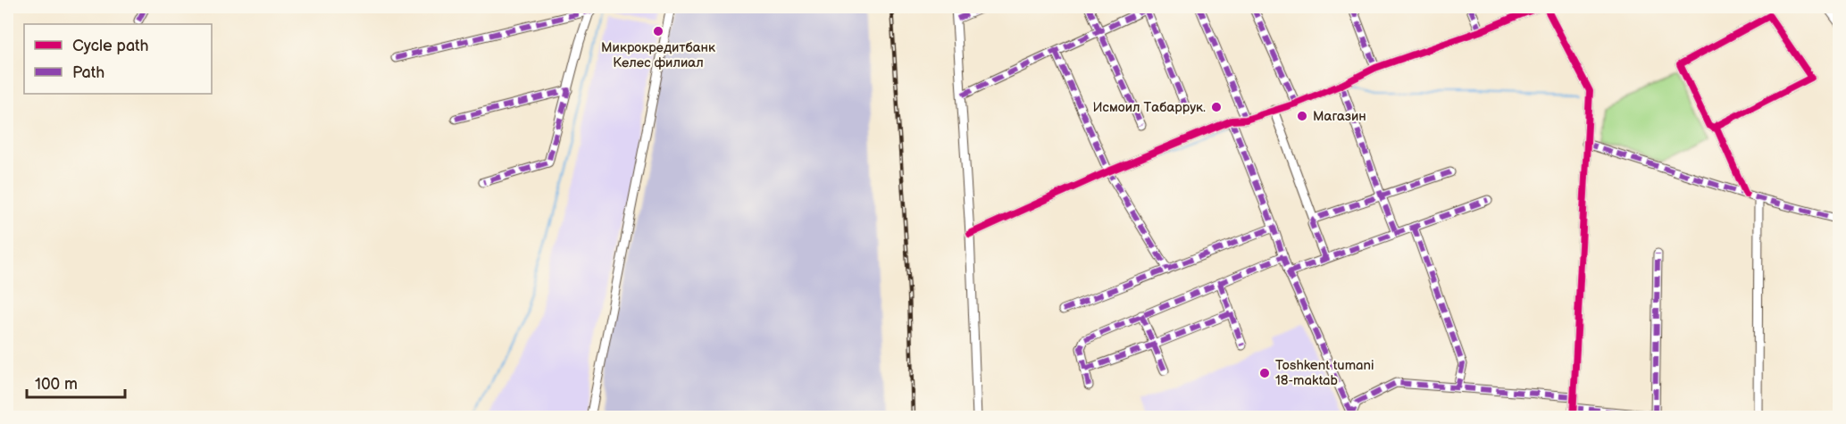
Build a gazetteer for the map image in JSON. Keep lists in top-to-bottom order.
{
  "places": [
    "Микрокредитбанк Келес филиал",
    "Исмоил Табаррук.",
    "Магазин",
    "Toshkent tumani 18-maktab"
  ],
  "legend": ["Cycle path", "Path"],
  "scale_bar": "100 m"
}
